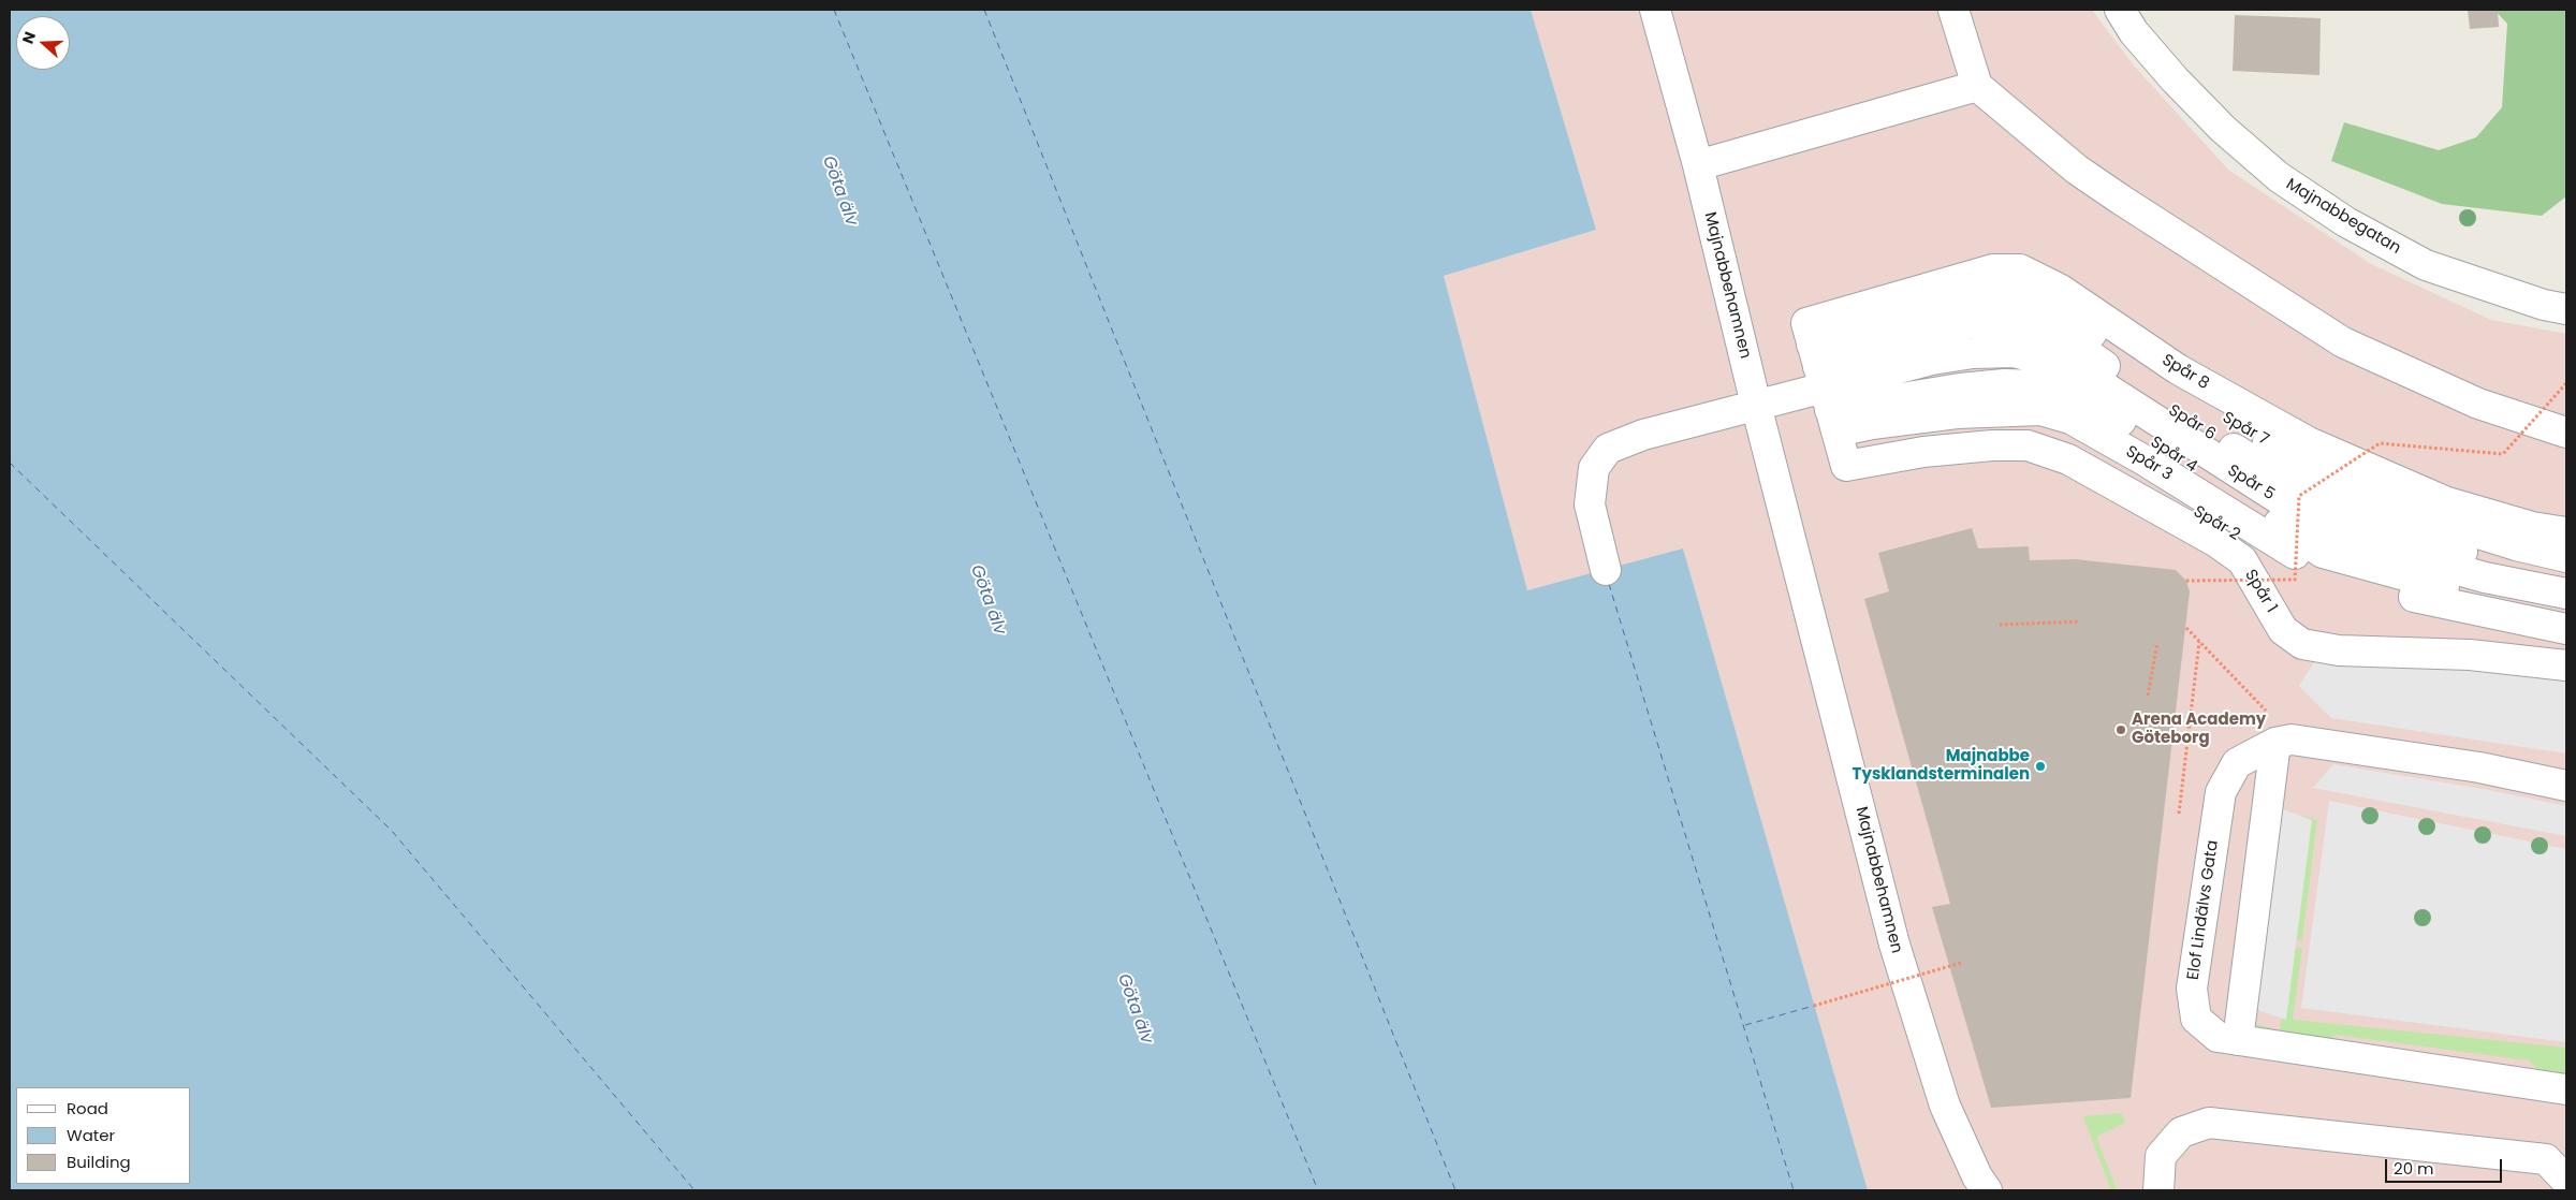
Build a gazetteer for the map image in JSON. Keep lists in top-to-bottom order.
{
  "streets": {
    "street": [
      "Majnabbegatan",
      "Majnabbehamnen",
      "Spår 8",
      "Spår 6",
      "Spår 7",
      "Spår 4",
      "Spår 3",
      "Spår 5",
      "Spår 2",
      "Spår 1",
      "Elof Lindälvs Gata"
    ]
  },
  "crossings": [
    ["Spår 8", "Spår 6"],
    ["Spår 8", "Spår 7"],
    ["Spår 8", "Spår 4"],
    ["Spår 8", "Spår 3"],
    ["Spår 8", "Spår 5"],
    ["Spår 8", "Spår 2"],
    ["Spår 8", "Spår 1"],
    ["Spår 6", "Spår 7"],
    ["Spår 6", "Spår 4"],
    ["Spår 6", "Spår 3"],
    ["Spår 6", "Spår 5"],
    ["Spår 6", "Spår 2"],
    ["Spår 6", "Spår 1"],
    ["Spår 7", "Spår 4"],
    ["Spår 7", "Spår 3"],
    ["Spår 7", "Spår 5"],
    ["Spår 7", "Spår 2"],
    ["Spår 7", "Spår 1"],
    ["Spår 4", "Spår 3"],
    ["Spår 4", "Spår 5"],
    ["Spår 4", "Spår 2"],
    ["Spår 4", "Spår 1"],
    ["Spår 3", "Spår 5"],
    ["Spår 3", "Spår 2"],
    ["Spår 3", "Spår 1"],
    ["Spår 5", "Spår 2"],
    ["Spår 5", "Spår 1"],
    ["Spår 2", "Spår 1"]
  ],
  "water": ["Göta älv"],
  "places": ["Arena Academy Göteborg", "Majnabbe Tysklandsterminalen"],
  "legend": ["Road", "Water", "Building"],
  "scale_bar": "20 m",
  "north": "left"
}
